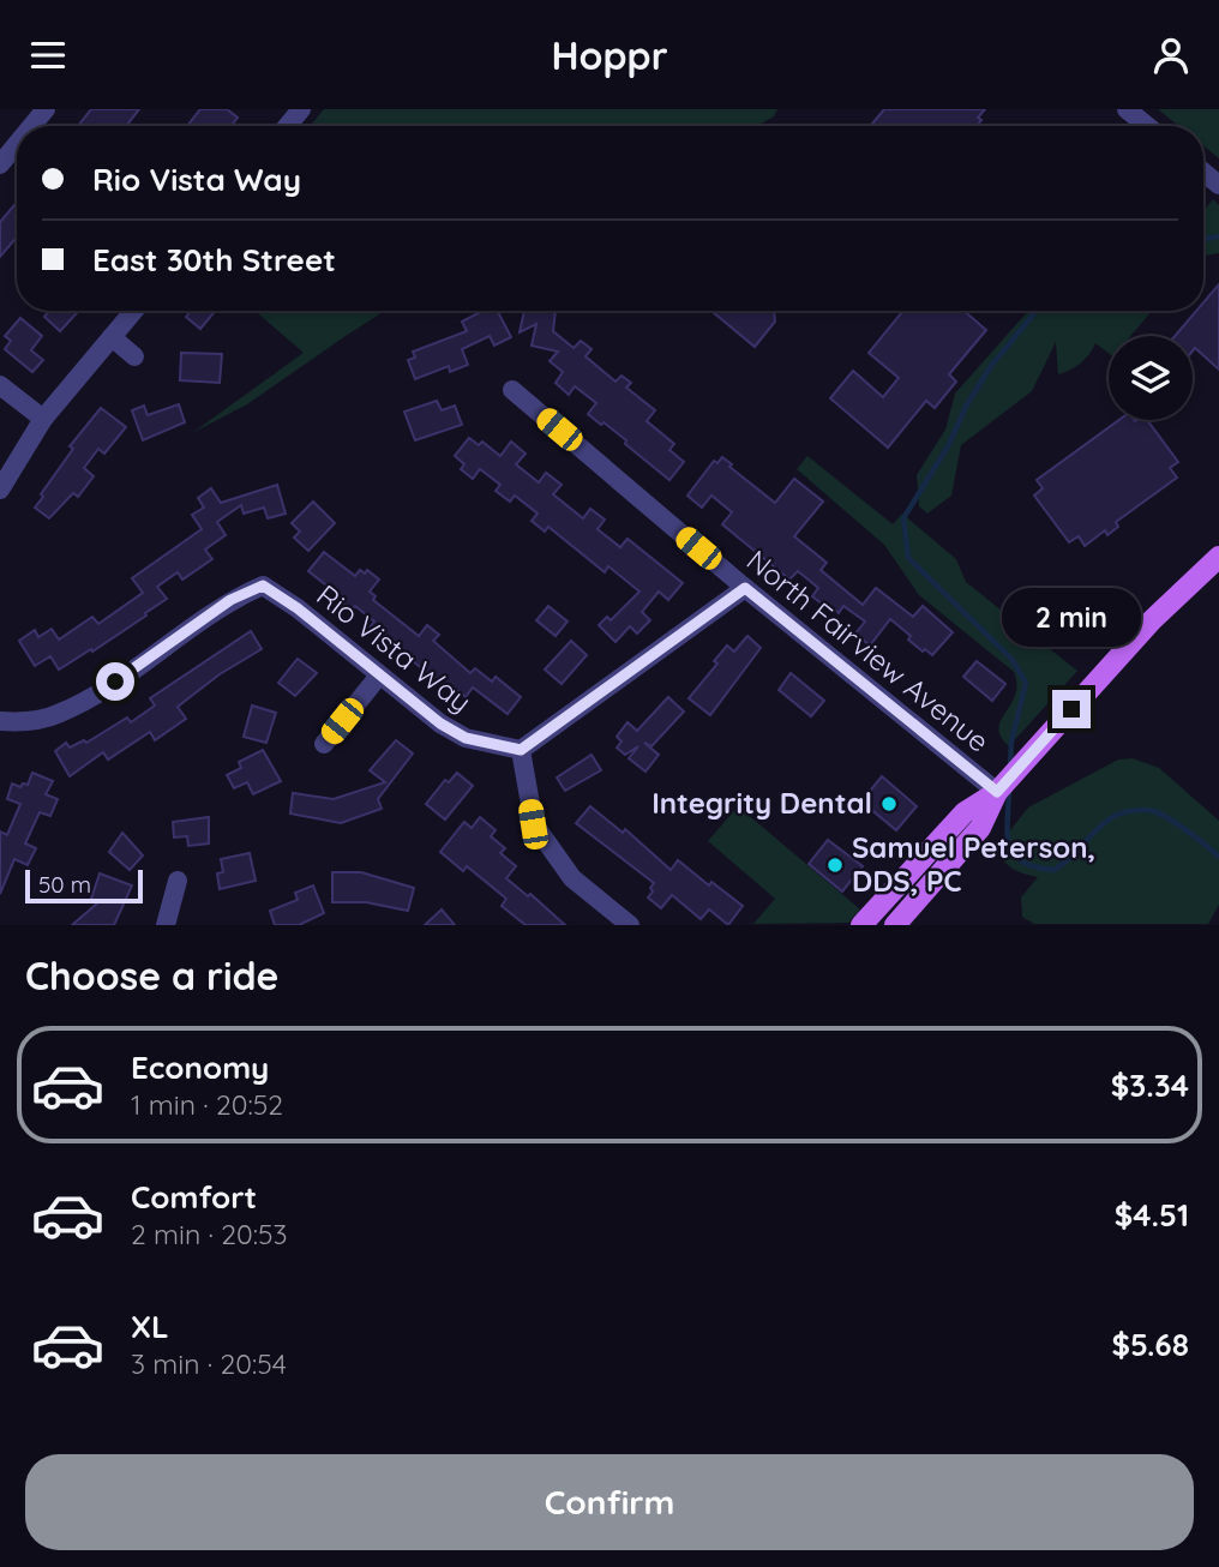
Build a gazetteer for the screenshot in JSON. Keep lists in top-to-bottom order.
{
  "streets": {
    "street": ["Rio Vista Way", "North Fairview Avenue"]
  },
  "places": ["Integrity Dental", "Samuel Peterson, DDS, PC"],
  "scale_bar": "50 m",
  "page": {
    "header": "Hoppr",
    "banner": ["Rio Vista Way", "East 30th Street"],
    "bubble": "2 min",
    "scale": "50 m",
    "heading": "Choose a ride",
    "list": [
      {
        "name": "Economy",
        "note": "1 min · 20:52",
        "value": "$3.34"
      },
      {
        "name": "Comfort",
        "note": "2 min · 20:53",
        "value": "$4.51"
      },
      {
        "name": "XL",
        "note": "3 min · 20:54",
        "value": "$5.68"
      }
    ],
    "buttons": "Confirm"
  }
}
